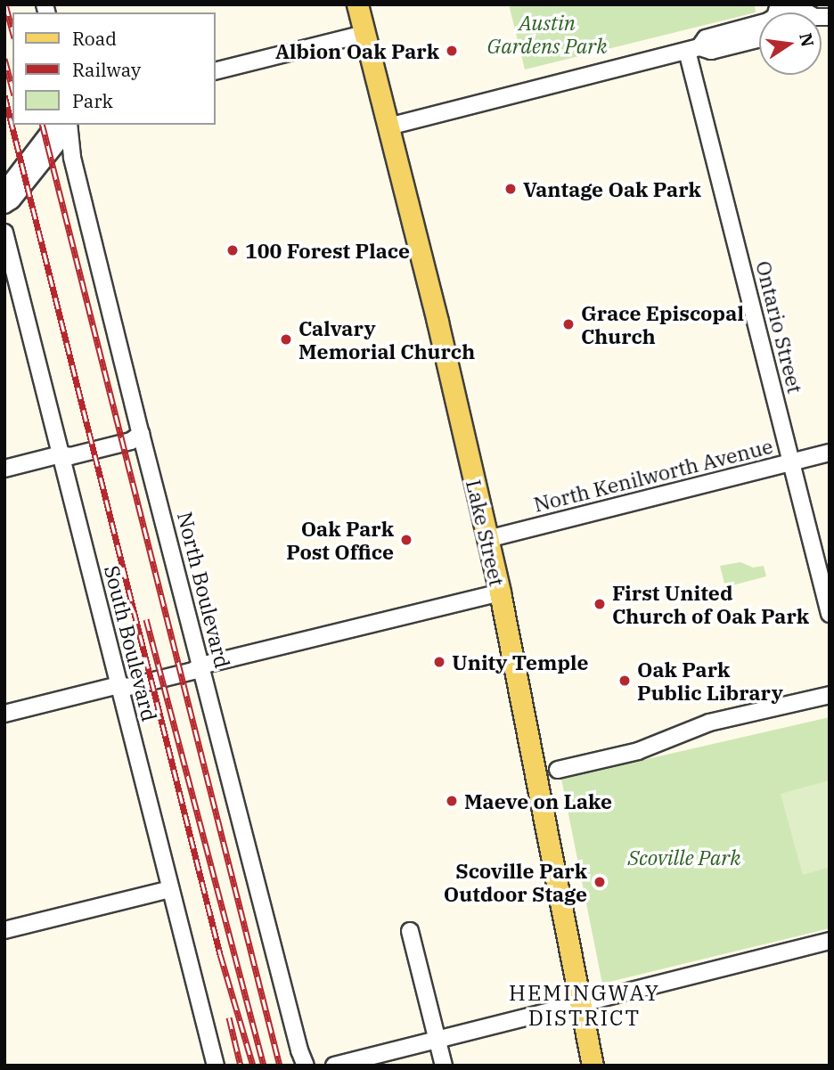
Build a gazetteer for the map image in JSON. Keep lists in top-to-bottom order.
{
  "streets": {
    "main road": ["Lake Street"],
    "street": [
      "Ontario Street",
      "North Kenilworth Avenue",
      "North Boulevard",
      "South Boulevard"
    ]
  },
  "crossings": [
    ["Ontario Street", "North Kenilworth Avenue"],
    ["North Kenilworth Avenue", "Lake Street"]
  ],
  "districts": ["HEMINGWAY DISTRICT"],
  "parks": ["Austin Gardens Park", "Scoville Park"],
  "places": [
    "Albion Oak Park",
    "Vantage Oak Park",
    "100 Forest Place",
    "Grace Episcopal Church",
    "Calvary Memorial Church",
    "Oak Park Post Office",
    "First United Church of Oak Park",
    "Unity Temple",
    "Oak Park Public Library",
    "Maeve on Lake",
    "Scoville Park Outdoor Stage"
  ],
  "legend": ["Road", "Railway", "Park"],
  "north": "right"
}
